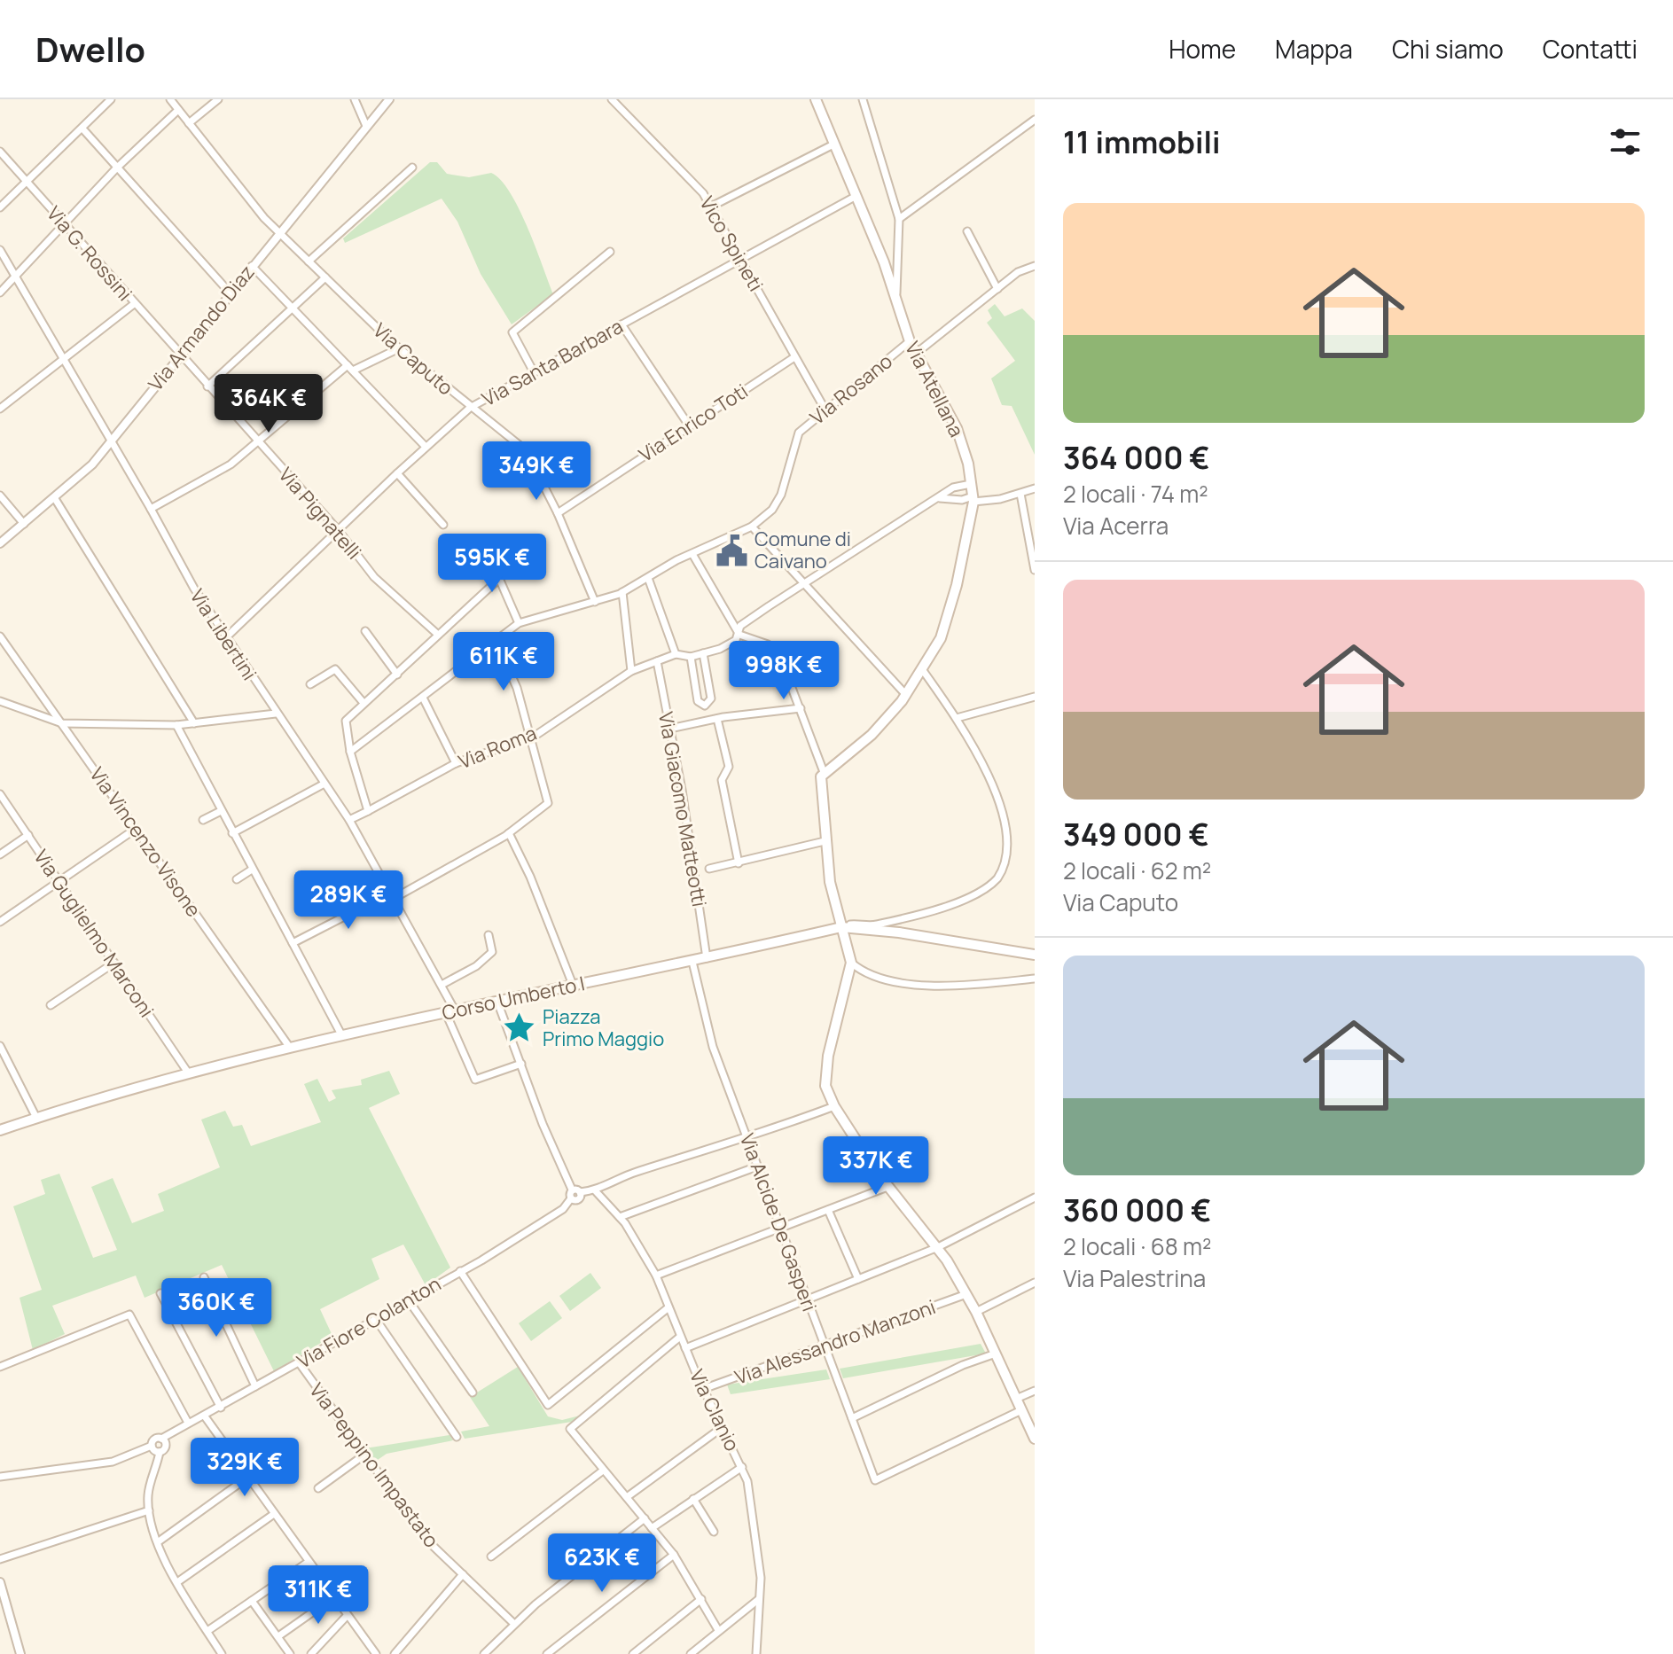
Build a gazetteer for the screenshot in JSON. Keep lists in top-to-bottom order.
{
  "streets": {
    "main road": ["Via Atellana", "Corso Umberto I"],
    "street": [
      "Vico Spineti",
      "Via G. Rossini",
      "Via Armando Diaz",
      "Via Caputo",
      "Via Santa Barbara",
      "Via Rosano",
      "Via Enrico Toti",
      "Via Pignatelli",
      "Via Libertini",
      "Via Roma",
      "Via Giacomo Matteotti",
      "Via Vincenzo Visone",
      "Via Guglielmo Marconi",
      "Via Alcide De Gasperi",
      "Via Fiore Colanton",
      "Via Alessandro Manzoni",
      "Via Clanio",
      "Via Peppino Impastato"
    ]
  },
  "crossings": [
    ["Vico Spineti", "Via Santa Barbara"],
    ["Vico Spineti", "Via Rosano"],
    ["Vico Spineti", "Via Enrico Toti"],
    ["Via G. Rossini", "Via Armando Diaz"],
    ["Via G. Rossini", "Via Pignatelli"],
    ["Via Armando Diaz", "Via Caputo"],
    ["Via Armando Diaz", "Via Pignatelli"],
    ["Via Armando Diaz", "Via Libertini"],
    ["Via Caputo", "Via Santa Barbara"],
    ["Via Caputo", "Via Rosano"],
    ["Via Caputo", "Via Enrico Toti"],
    ["Via Santa Barbara", "Via Atellana"],
    ["Via Santa Barbara", "Via Pignatelli"],
    ["Via Santa Barbara", "Via Libertini"],
    ["Via Rosano", "Via Atellana"],
    ["Via Libertini", "Via Roma"],
    ["Via Libertini", "Corso Umberto I"],
    ["Via Roma", "Via Giacomo Matteotti"],
    ["Via Giacomo Matteotti", "Corso Umberto I"],
    ["Via Vincenzo Visone", "Corso Umberto I"],
    ["Via Guglielmo Marconi", "Corso Umberto I"],
    ["Corso Umberto I", "Via Alcide De Gasperi"],
    ["Via Alcide De Gasperi", "Via Alessandro Manzoni"],
    ["Via Fiore Colanton", "Via Peppino Impastato"],
    ["Via Alessandro Manzoni", "Via Clanio"]
  ],
  "places": {
    "public building": ["Comune di Caivano"],
    "place": ["Piazza Primo Maggio"]
  },
  "page": {
    "header": "Dwello",
    "nav": [
      "Home",
      "Mappa",
      "Chi siamo",
      "Contatti"
    ],
    "heading": "11 immobili",
    "list": [
      {
        "name": "364 000 €",
        "note": "2 locali · 74 m² · Via Acerra"
      },
      {
        "name": "349 000 €",
        "note": "2 locali · 62 m² · Via Caputo"
      },
      {
        "name": "360 000 €",
        "note": "2 locali · 68 m² · Via Palestrina"
      }
    ],
    "price": [
      "364K €",
      "349K €",
      "595K €",
      "611K €",
      "998K €",
      "289K €",
      "337K €",
      "360K €",
      "329K €",
      "623K €",
      "311K €"
    ]
  }
}
